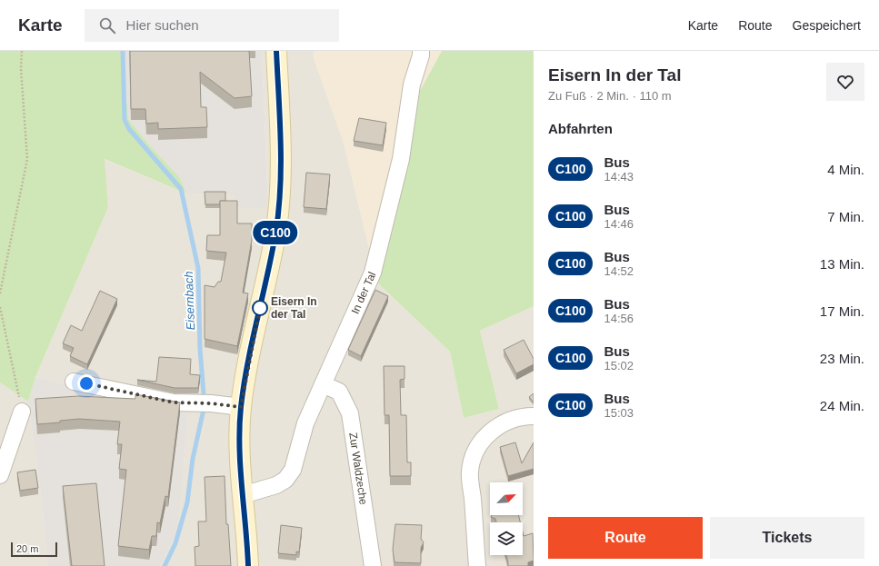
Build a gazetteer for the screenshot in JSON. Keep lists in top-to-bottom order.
{
  "streets": {
    "street": ["In der Tal", "Zur Waldzeche"]
  },
  "crossings": [
    ["In der Tal", "Zur Waldzeche"]
  ],
  "water": ["Eisernbach"],
  "places": ["Eisern In der Tal"],
  "lines": ["bus line C100"],
  "scale_bar": "20 m",
  "north": "top right",
  "page": {
    "header": "Karte",
    "search": "Hier suchen",
    "nav": ["Karte", "Route", "Gespeichert"],
    "on_map": "C100",
    "heading": [
      ["Eisern In der Tal", "Zu Fuß · 2 Min. · 110 m"],
      "Abfahrten"
    ],
    "list": [
      {
        "mark": "C100",
        "name": "Bus",
        "note": "14:43",
        "value": "4 Min."
      },
      {
        "mark": "C100",
        "name": "Bus",
        "note": "14:46",
        "value": "7 Min."
      },
      {
        "mark": "C100",
        "name": "Bus",
        "note": "14:52",
        "value": "13 Min."
      },
      {
        "mark": "C100",
        "name": "Bus",
        "note": "14:56",
        "value": "17 Min."
      },
      {
        "mark": "C100",
        "name": "Bus",
        "note": "15:02",
        "value": "23 Min."
      },
      {
        "mark": "C100",
        "name": "Bus",
        "note": "15:03",
        "value": "24 Min."
      }
    ],
    "buttons": ["Route", "Tickets"],
    "scale": "20 m"
  }
}
